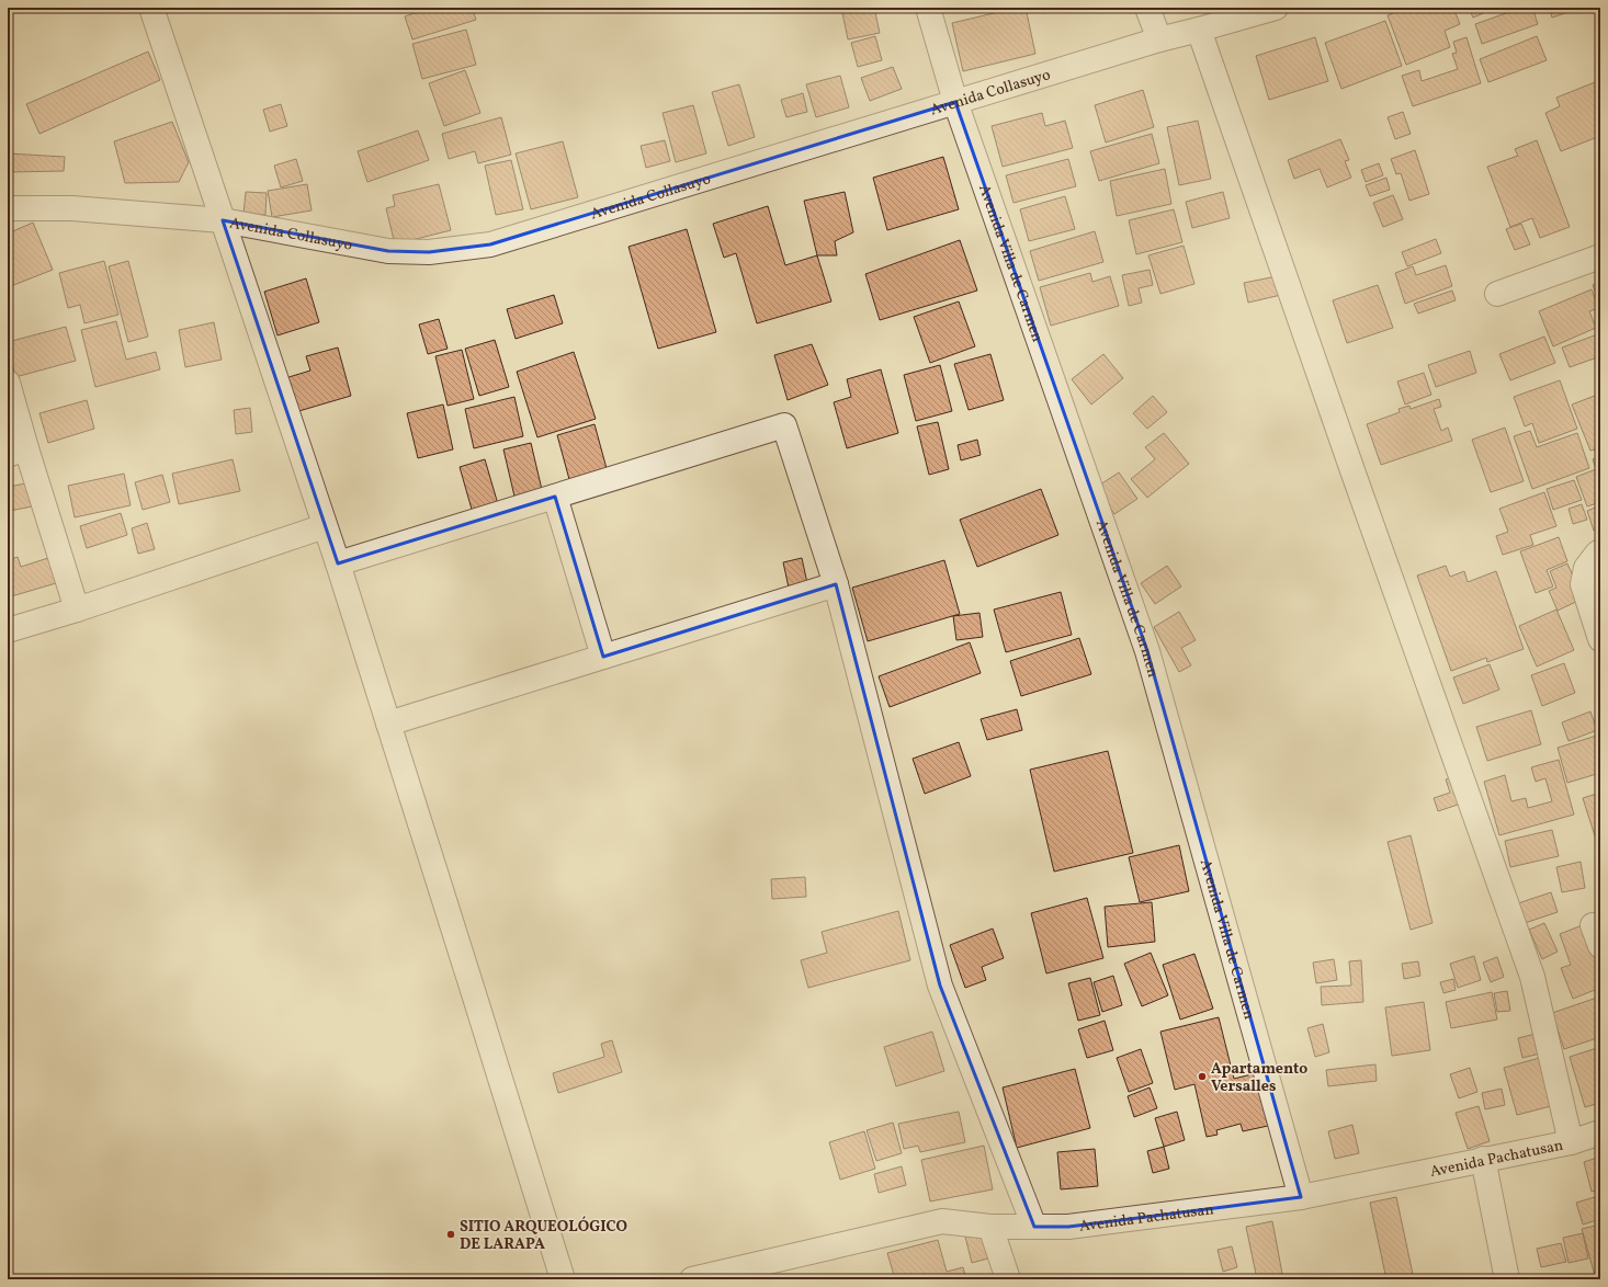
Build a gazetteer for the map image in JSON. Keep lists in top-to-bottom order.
{
  "streets": {
    "street": ["Avenida Collasuyo", "Avenida Villa de Carmen", "Avenida Pachatusan"]
  },
  "crossings": [
    ["Avenida Collasuyo", "Avenida Villa de Carmen"],
    ["Avenida Villa de Carmen", "Avenida Pachatusan"]
  ],
  "places": ["Apartamento Versalles", "SITIO ARQUEOLÓGICO DE LARAPA"]
}
